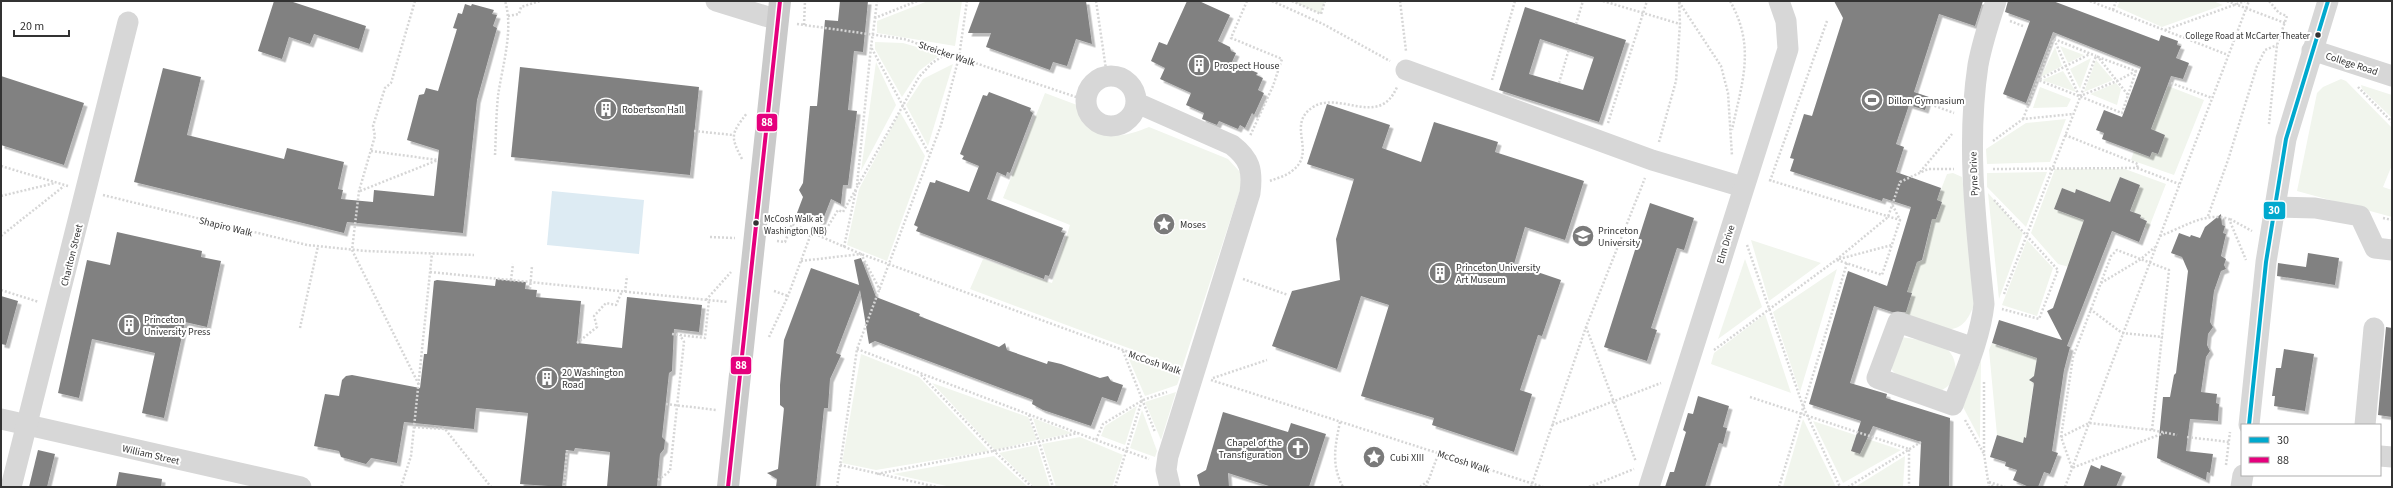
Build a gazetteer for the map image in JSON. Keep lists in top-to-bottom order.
{
  "streets": {
    "street": [
      "College Road",
      "Pyne Drive",
      "Elm Drive",
      "Charlton Street",
      "William Street"
    ],
    "path": ["Streicker Walk", "Shapiro Walk", "McCosh Walk"]
  },
  "crossings": [
    ["Shapiro Walk", "Charlton Street"],
    ["Charlton Street", "William Street"]
  ],
  "places": {
    "other": ["College Road at McCarter Theater", "McCosh Walk at Washington (NB)"],
    "building": [
      "Prospect House",
      "Robertson Hall",
      "Princeton University Art Museum",
      "Princeton University Press",
      "20 Washington Road"
    ],
    "sports": ["Dillon Gymnasium"],
    "place": ["Moses", "Cubi XIII"],
    "school or university": ["Princeton University"],
    "church": ["Chapel of the Transfiguration"]
  },
  "lines": ["transit line 30", "transit line 88"],
  "legend": ["30", "88"],
  "scale_bar": "20 m"
}
